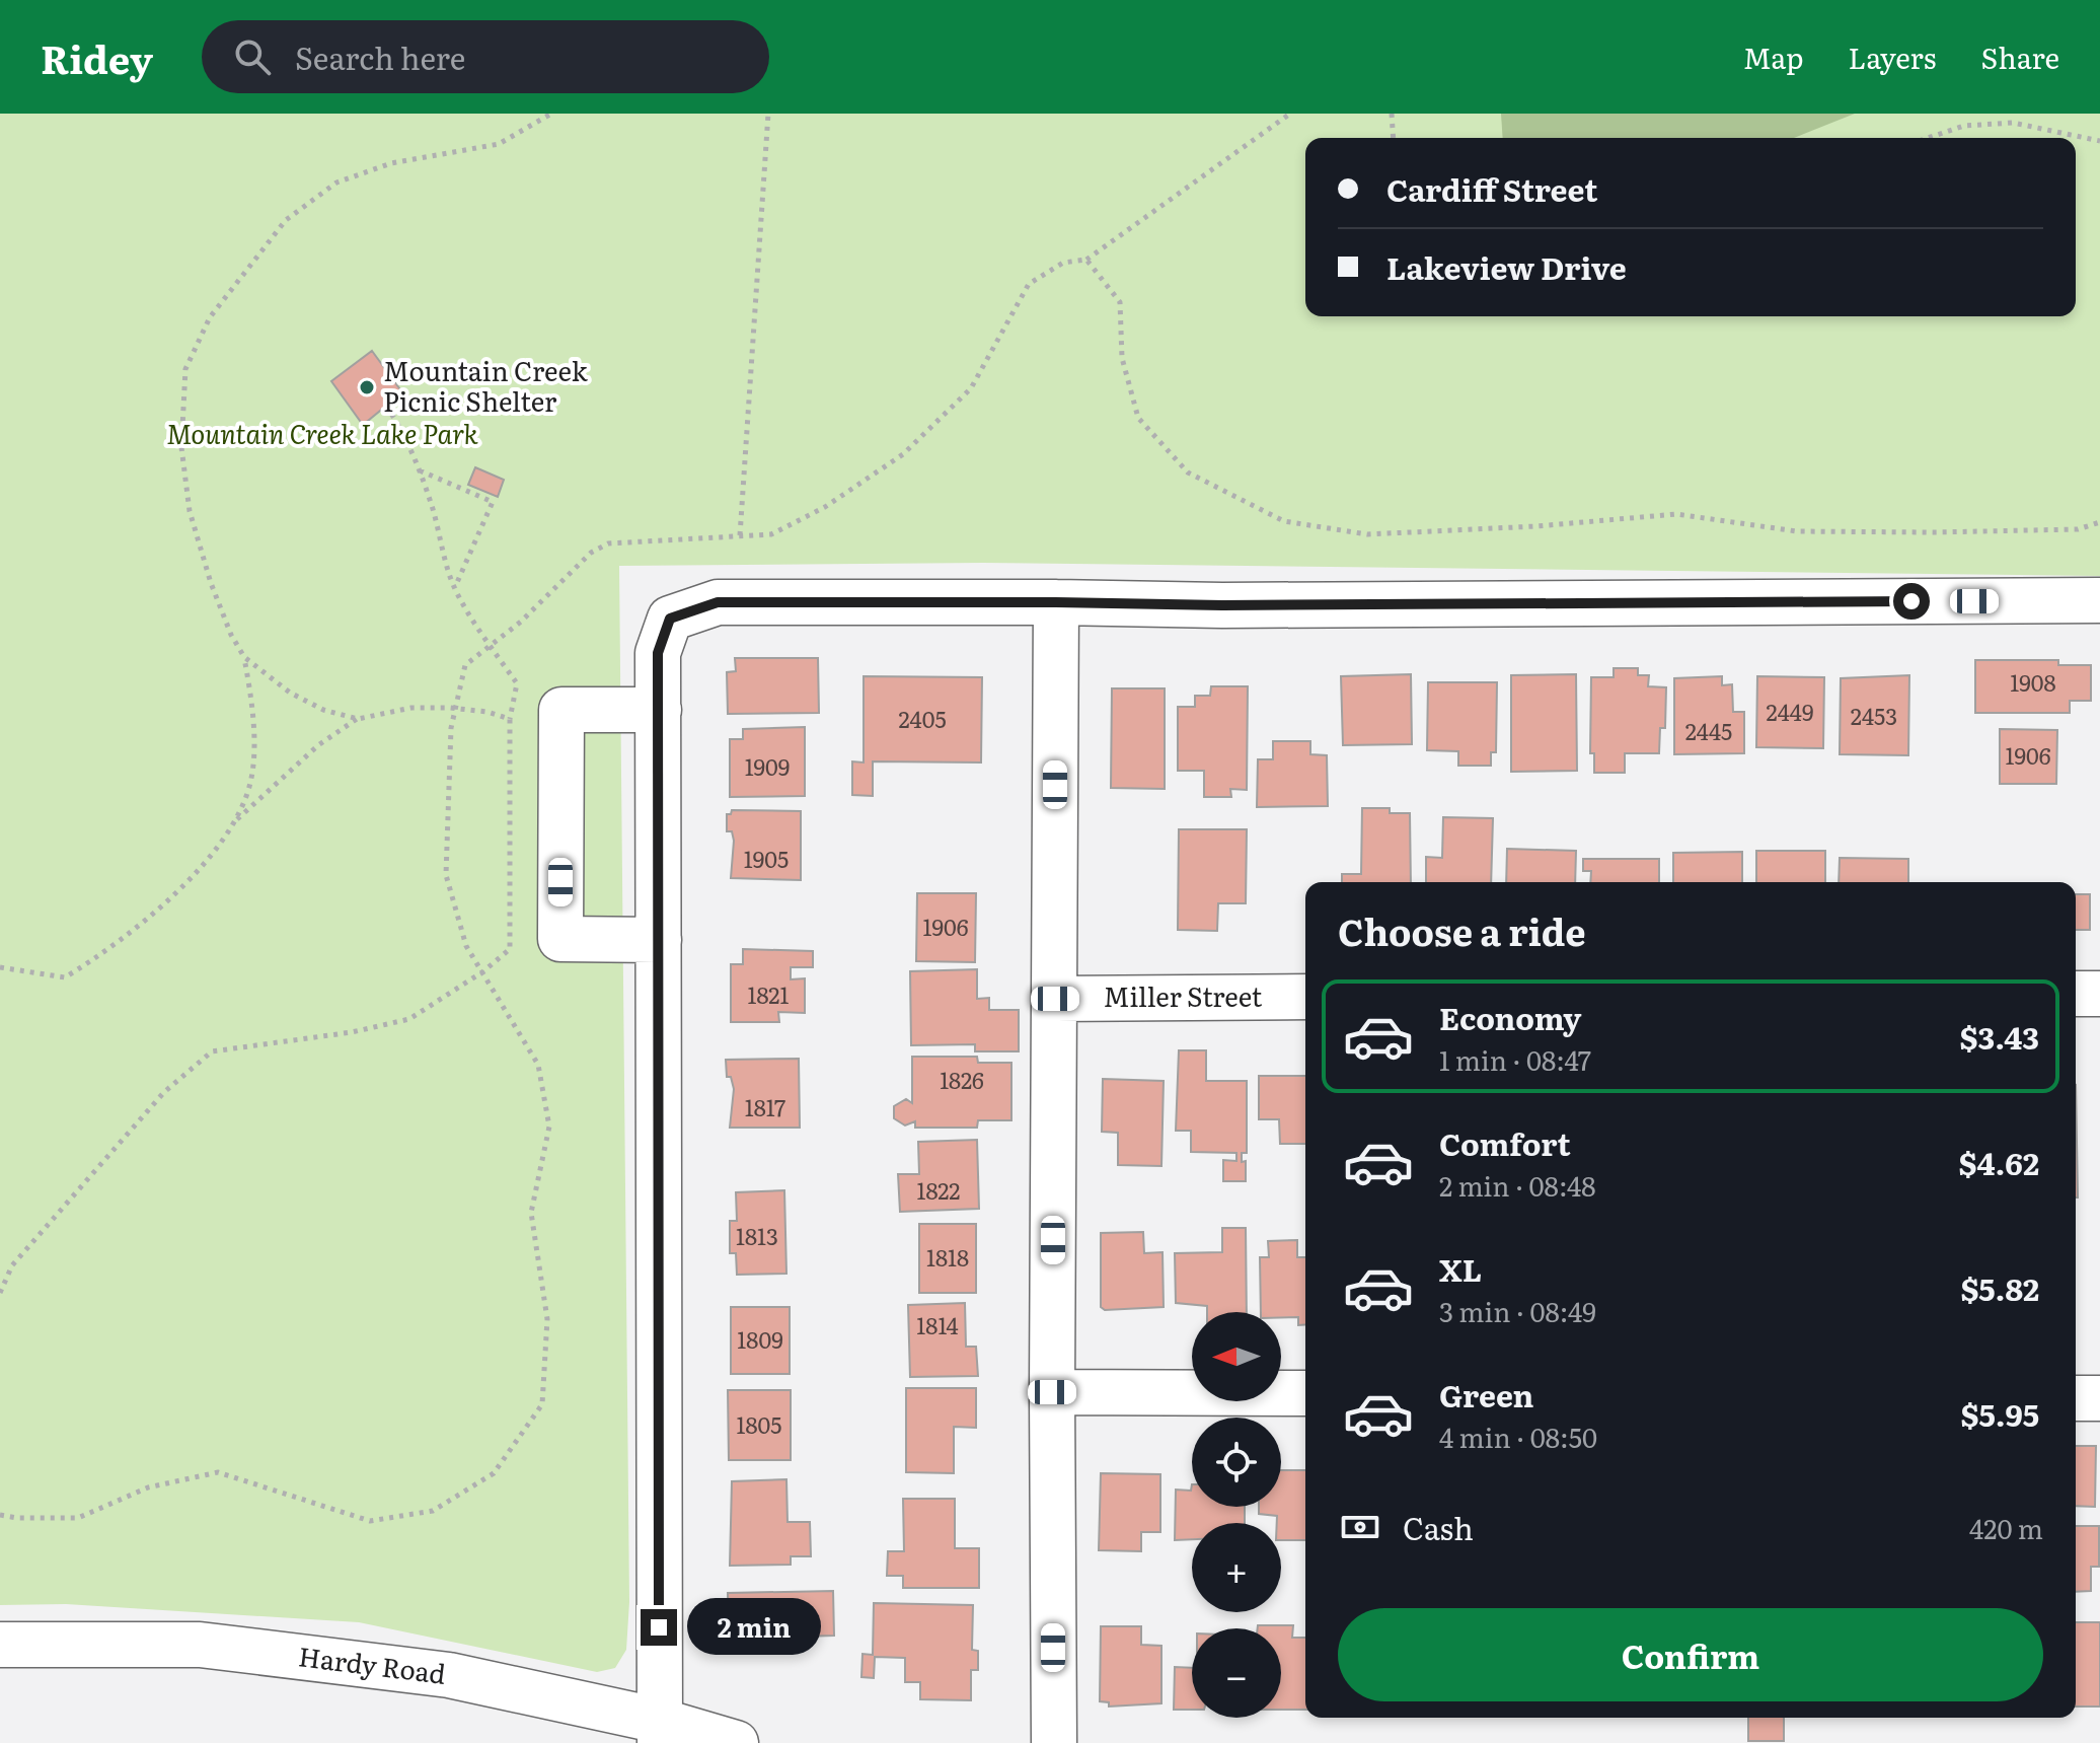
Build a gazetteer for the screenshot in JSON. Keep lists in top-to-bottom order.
{
  "streets": {
    "street": ["Miller Street", "Hardy Road"]
  },
  "parks": ["Mountain Creek Lake Park"],
  "places": ["Mountain Creek Picnic Shelter"],
  "house_numbers": [
    "1908",
    "2449",
    "2453",
    "2405",
    "2445",
    "1906",
    "1909",
    "1905",
    "1906",
    "1821",
    "1826",
    "1817",
    "1822",
    "1813",
    "1818",
    "1814",
    "1809",
    "1805"
  ],
  "north": "left",
  "page": {
    "header": "Ridey",
    "search": "Search here",
    "nav": ["Map", "Layers", "Share"],
    "banner": ["Cardiff Street", "Lakeview Drive"],
    "heading": "Choose a ride",
    "list": [
      {
        "name": "Economy",
        "note": "1 min · 08:47",
        "value": "$3.43"
      },
      {
        "name": "Comfort",
        "note": "2 min · 08:48",
        "value": "$4.62"
      },
      {
        "name": "XL",
        "note": "3 min · 08:49",
        "value": "$5.82"
      },
      {
        "name": "Green",
        "note": "4 min · 08:50",
        "value": "$5.95"
      }
    ],
    "map_buttons": ["+", "−"],
    "pay": ["Cash", "420 m"],
    "buttons": "Confirm",
    "bubble": "2 min"
  }
}
